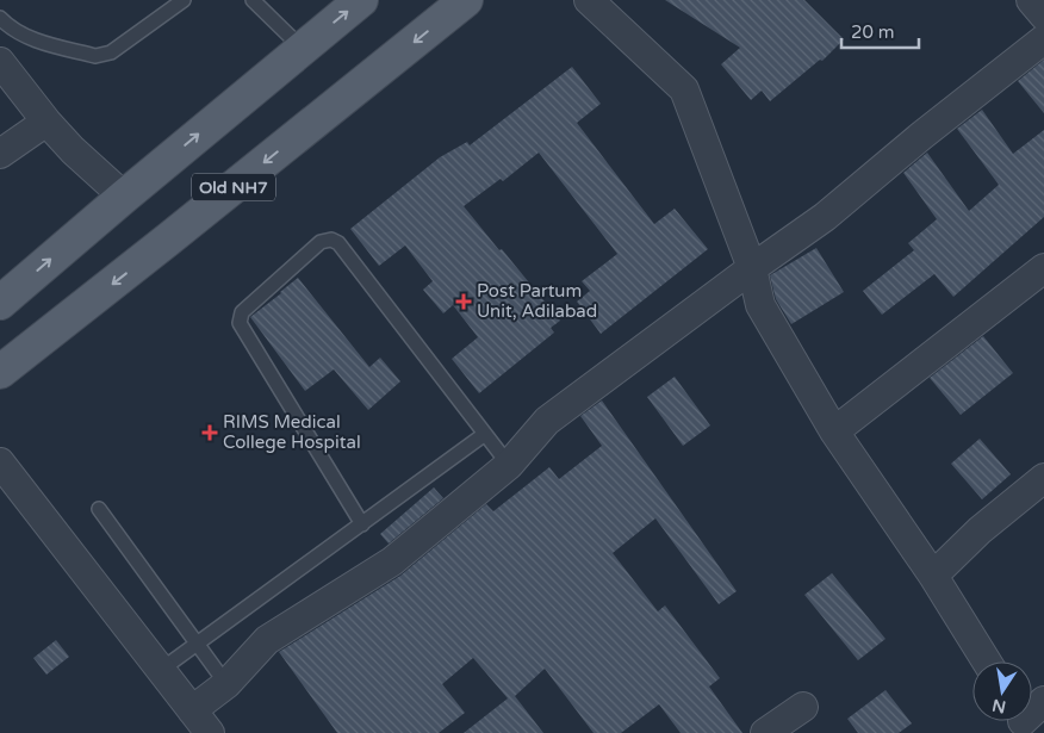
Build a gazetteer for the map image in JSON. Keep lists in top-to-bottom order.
{
  "streets": {
    "main road": ["Old NH7"]
  },
  "places": {
    "health": ["Post Partum Unit, Adilabad", "RIMS Medical College Hospital"]
  },
  "scale_bar": "20 m",
  "north": "bottom"
}
